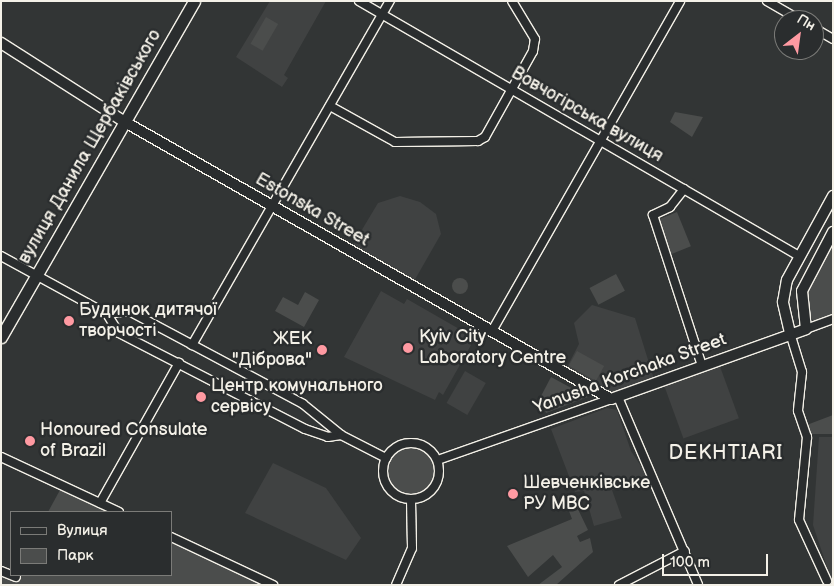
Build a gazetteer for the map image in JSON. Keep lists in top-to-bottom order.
{
  "streets": {
    "main road": ["вулиця Данила Щербаківського"],
    "street": ["Вовчогірська вулиця", "Estonska Street", "Yanusha Korchaka Street"]
  },
  "crossings": [
    ["вулиця Данила Щербаківського", "Estonska Street"],
    ["Estonska Street", "Yanusha Korchaka Street"]
  ],
  "districts": ["DEKHTIARI"],
  "places": [
    "Будинок дитячої творчості",
    "Kyiv City Laboratory Centre",
    "ЖЕК \"Діброва\"",
    "Центр комунального сервісу",
    "Honoured Consulate of Brazil",
    "Шевченківське РУ МВС"
  ],
  "legend": ["Вулиця", "Парк"],
  "scale_bar": "100 m",
  "north": "top right"
}
